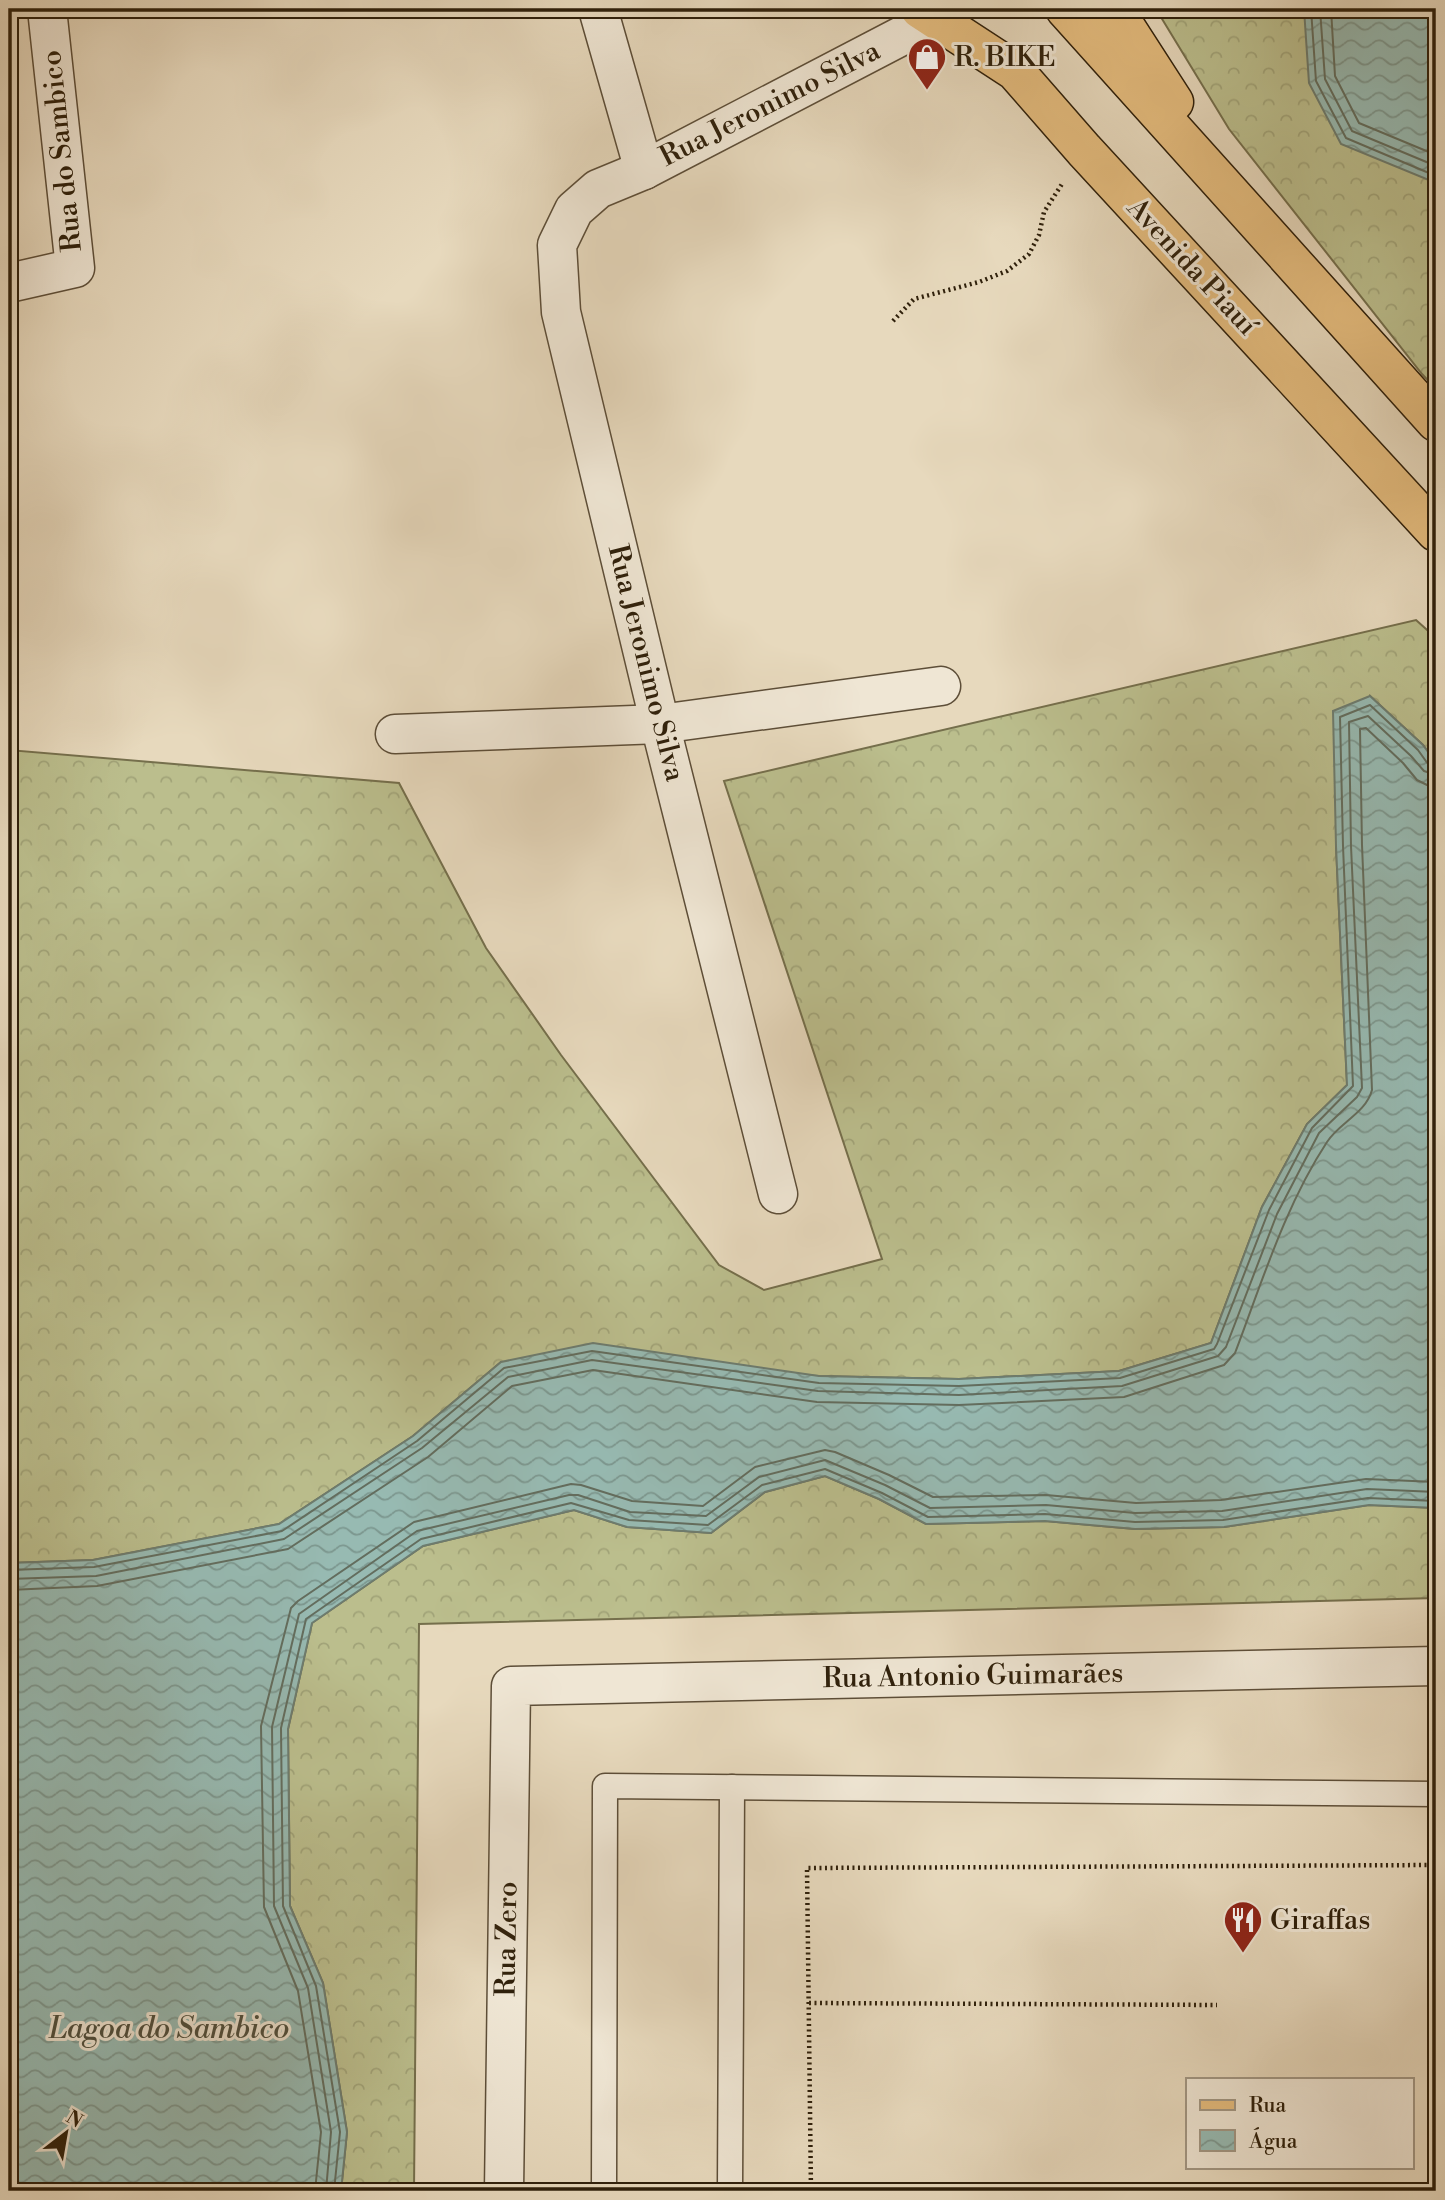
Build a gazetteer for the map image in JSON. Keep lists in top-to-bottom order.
{
  "streets": {
    "main road": ["Avenida Piauí"],
    "street": [
      "Rua Jeronimo Silva",
      "Rua do Sambico",
      "Rua Antonio Guimarães",
      "Rua Zero"
    ]
  },
  "crossings": [
    ["Rua Jeronimo Silva", "Avenida Piauí"],
    ["Rua Antonio Guimarães", "Rua Zero"]
  ],
  "water": ["Lagoa do Sambico"],
  "places": {
    "shop": ["R. BIKE"],
    "restaurant": ["Giraffas"]
  },
  "legend": ["Rua", "Água"],
  "north": "top right"
}
